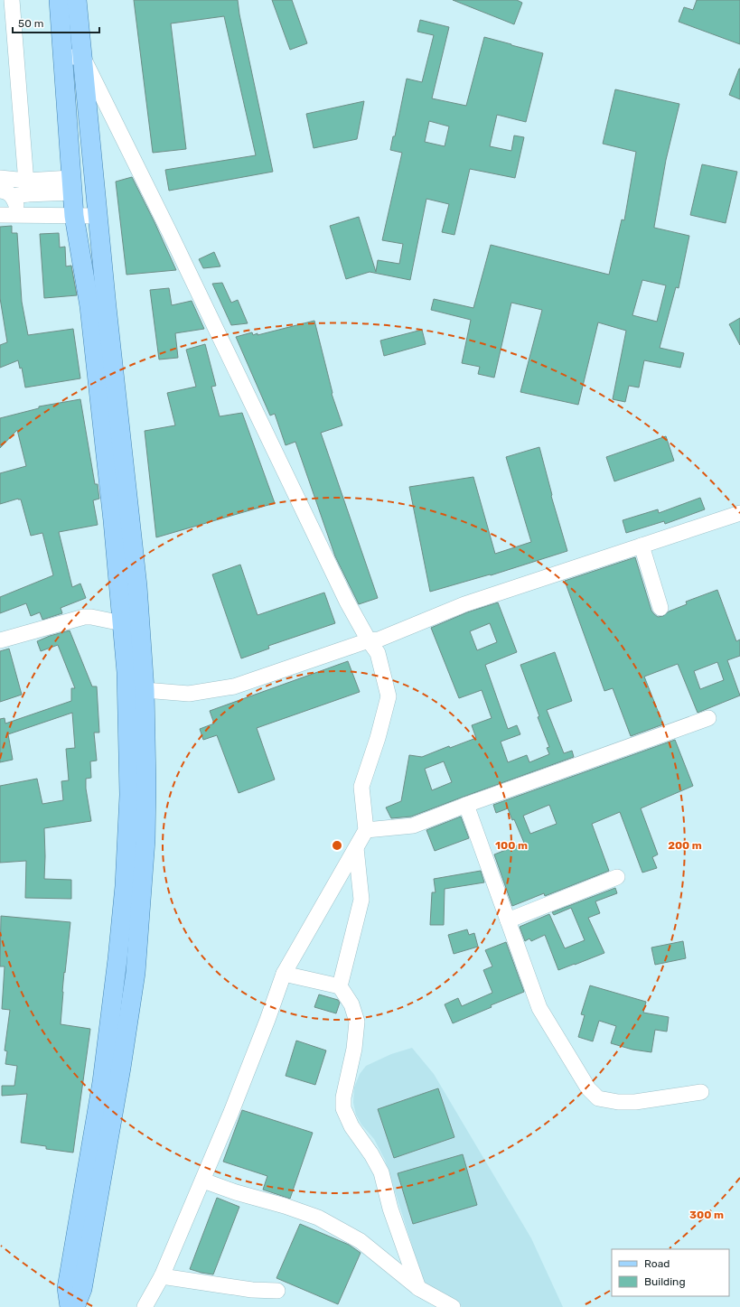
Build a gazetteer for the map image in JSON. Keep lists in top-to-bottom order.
{
  "legend": ["Road", "Building"],
  "scale_bar": "50 m",
  "rings": ["100 m", "200 m", "300 m"]
}
